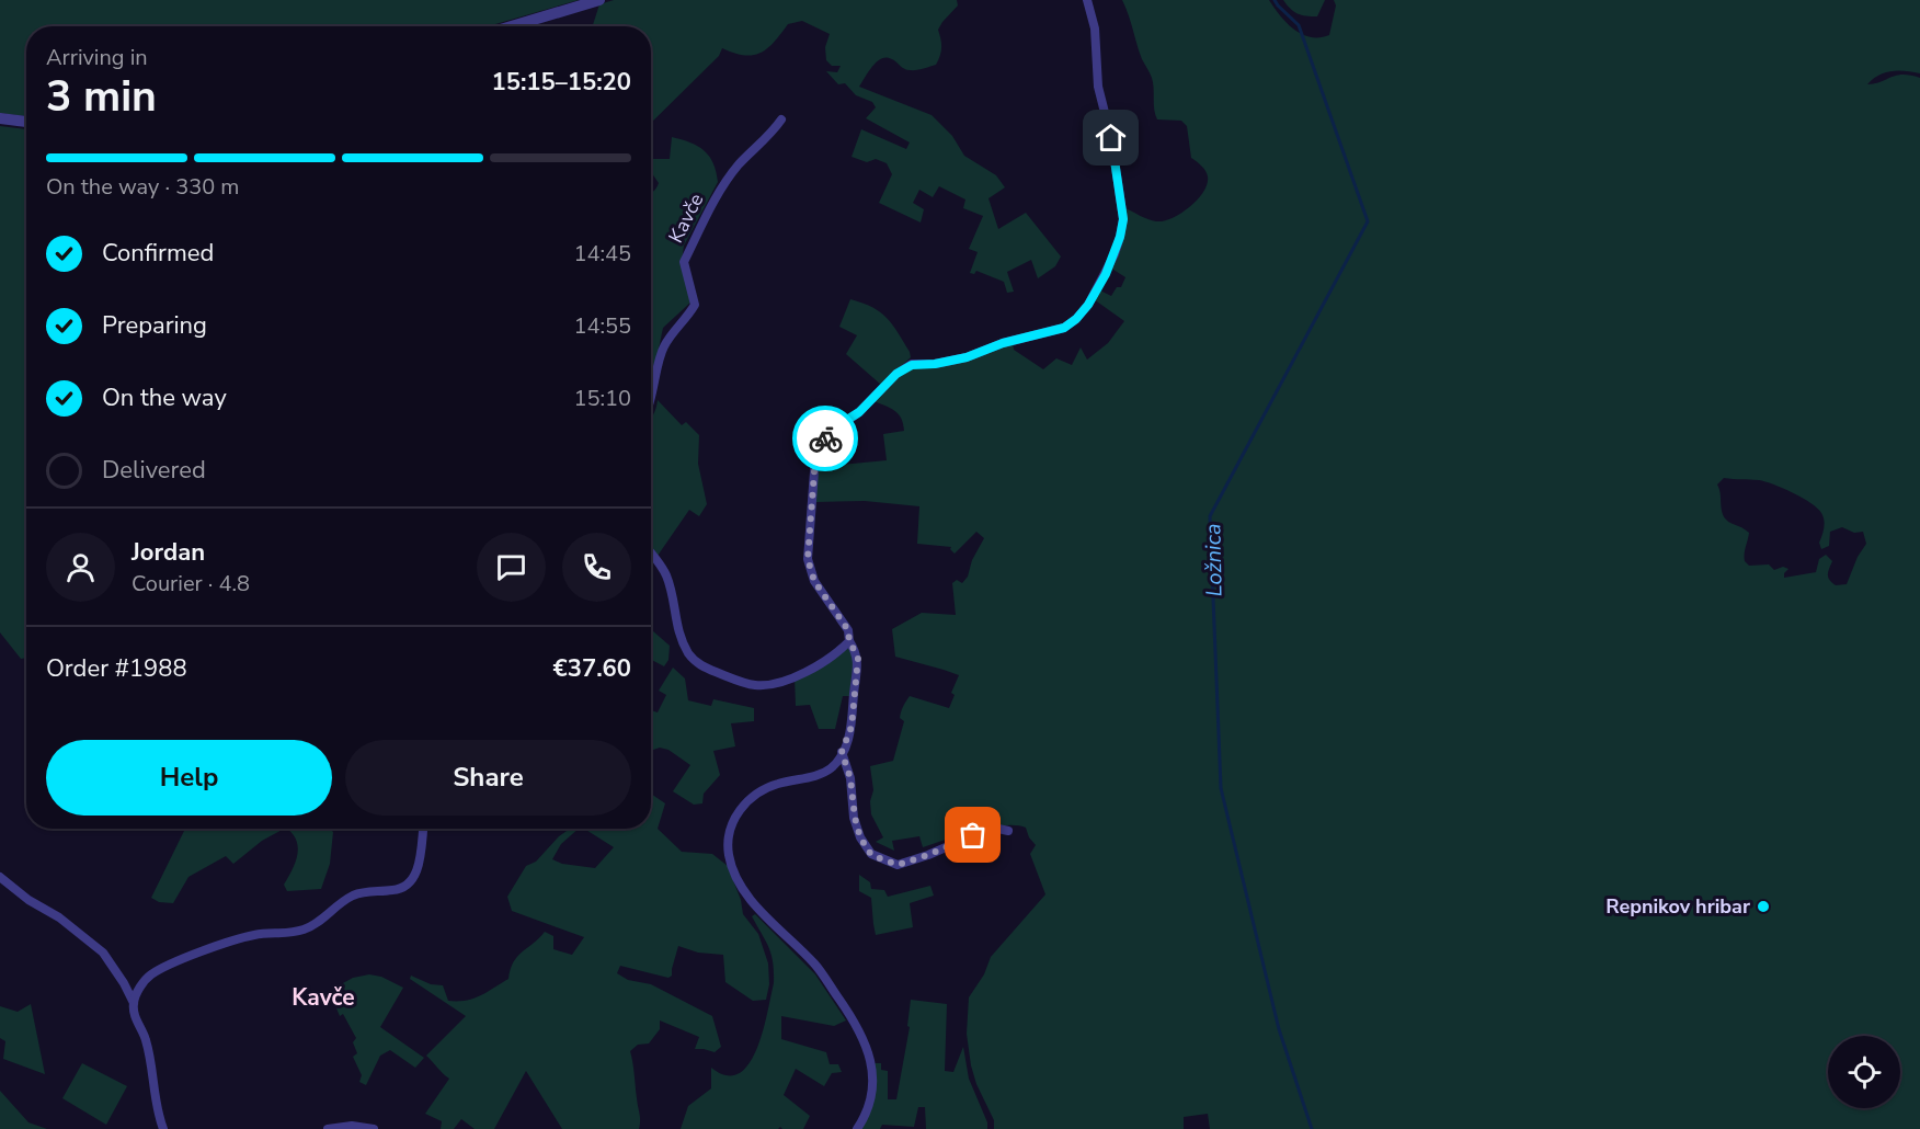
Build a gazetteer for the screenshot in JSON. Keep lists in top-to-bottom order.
{
  "streets": {
    "street": ["Kavče"]
  },
  "districts": ["Kavče"],
  "water": ["Ložnica"],
  "places": ["Repnikov hribar"],
  "page": {
    "heading": ["3 min", "Arriving in", "15:15–15:20"],
    "panel": [
      "Jordan",
      "Courier · 4.8",
      "Order #1988",
      "€37.60"
    ],
    "bar": "On the way · 330 m",
    "list": [
      ["Confirmed", "14:45"],
      ["Preparing", "14:55"],
      ["On the way", "15:10"],
      "Delivered"
    ],
    "buttons": ["Help", "Share"]
  }
}
